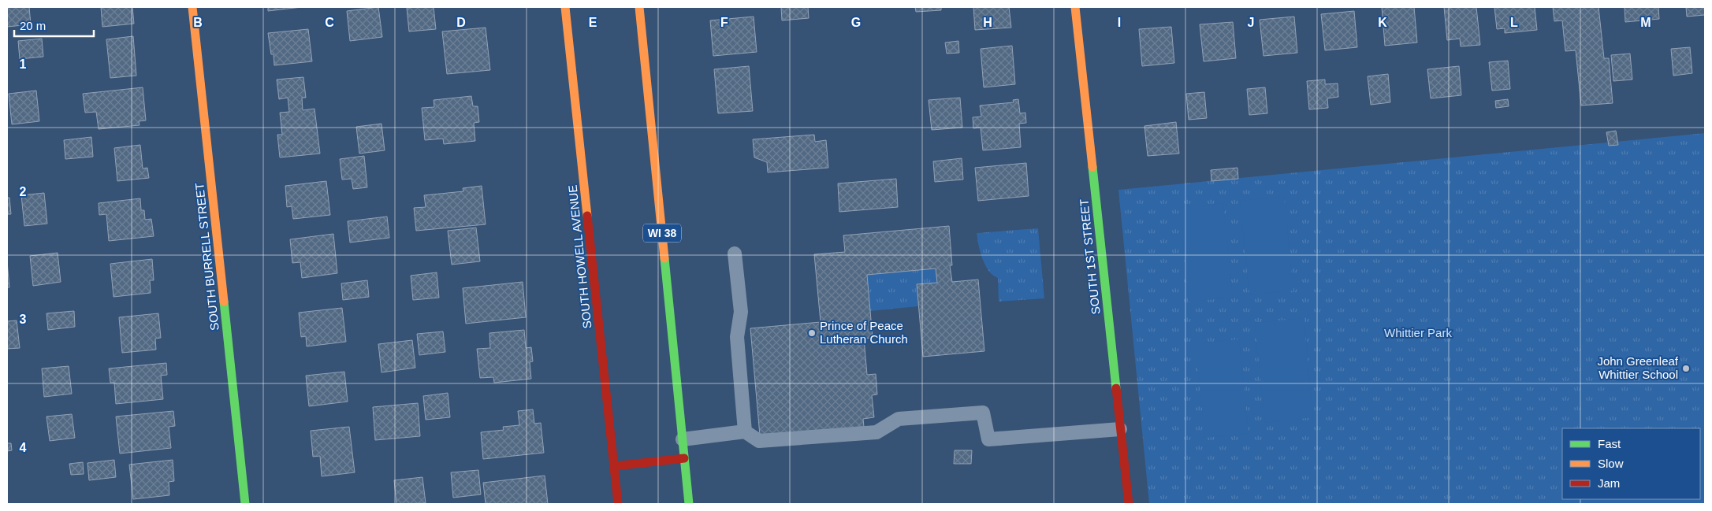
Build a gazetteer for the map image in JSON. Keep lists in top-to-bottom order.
{
  "streets": {
    "main road": [
      "WI 38",
      "SOUTH BURRELL STREET",
      "SOUTH HOWELL AVENUE",
      "SOUTH 1ST STREET"
    ]
  },
  "parks": ["Whittier Park"],
  "places": ["Prince of Peace Lutheran Church", "John Greenleaf Whittier School"],
  "legend": ["Fast", "Slow", "Jam"],
  "scale_bar": "20 m",
  "grid": {
    "columns": [
      "B",
      "C",
      "D",
      "E",
      "F",
      "G",
      "H",
      "I",
      "J",
      "K",
      "L",
      "M"
    ],
    "rows": [
      "1",
      "2",
      "3",
      "4"
    ]
  }
}
